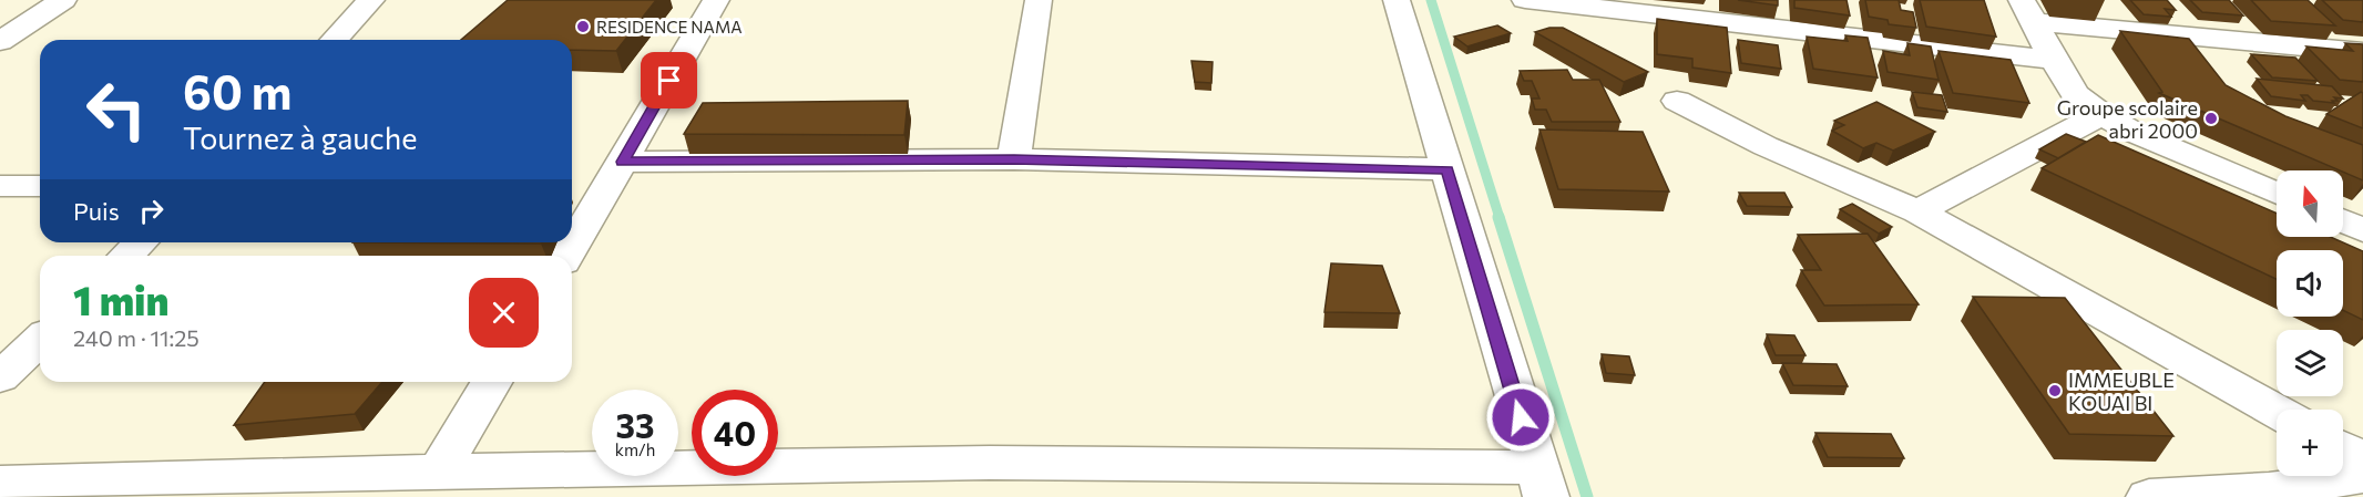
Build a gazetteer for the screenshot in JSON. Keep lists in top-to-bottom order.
{
  "places": ["RESIDENCE NAMA", "Groupe scolaire abri 2000", "IMMEUBLE KOUAI BI"],
  "north": "top",
  "page": {
    "turn": ["60 m", "Tournez à gauche"],
    "map_buttons": "+",
    "then": "Puis",
    "heading": ["1 min", "240 m · 11:25"],
    "speed": "33 km/h",
    "limit": "40"
  }
}
